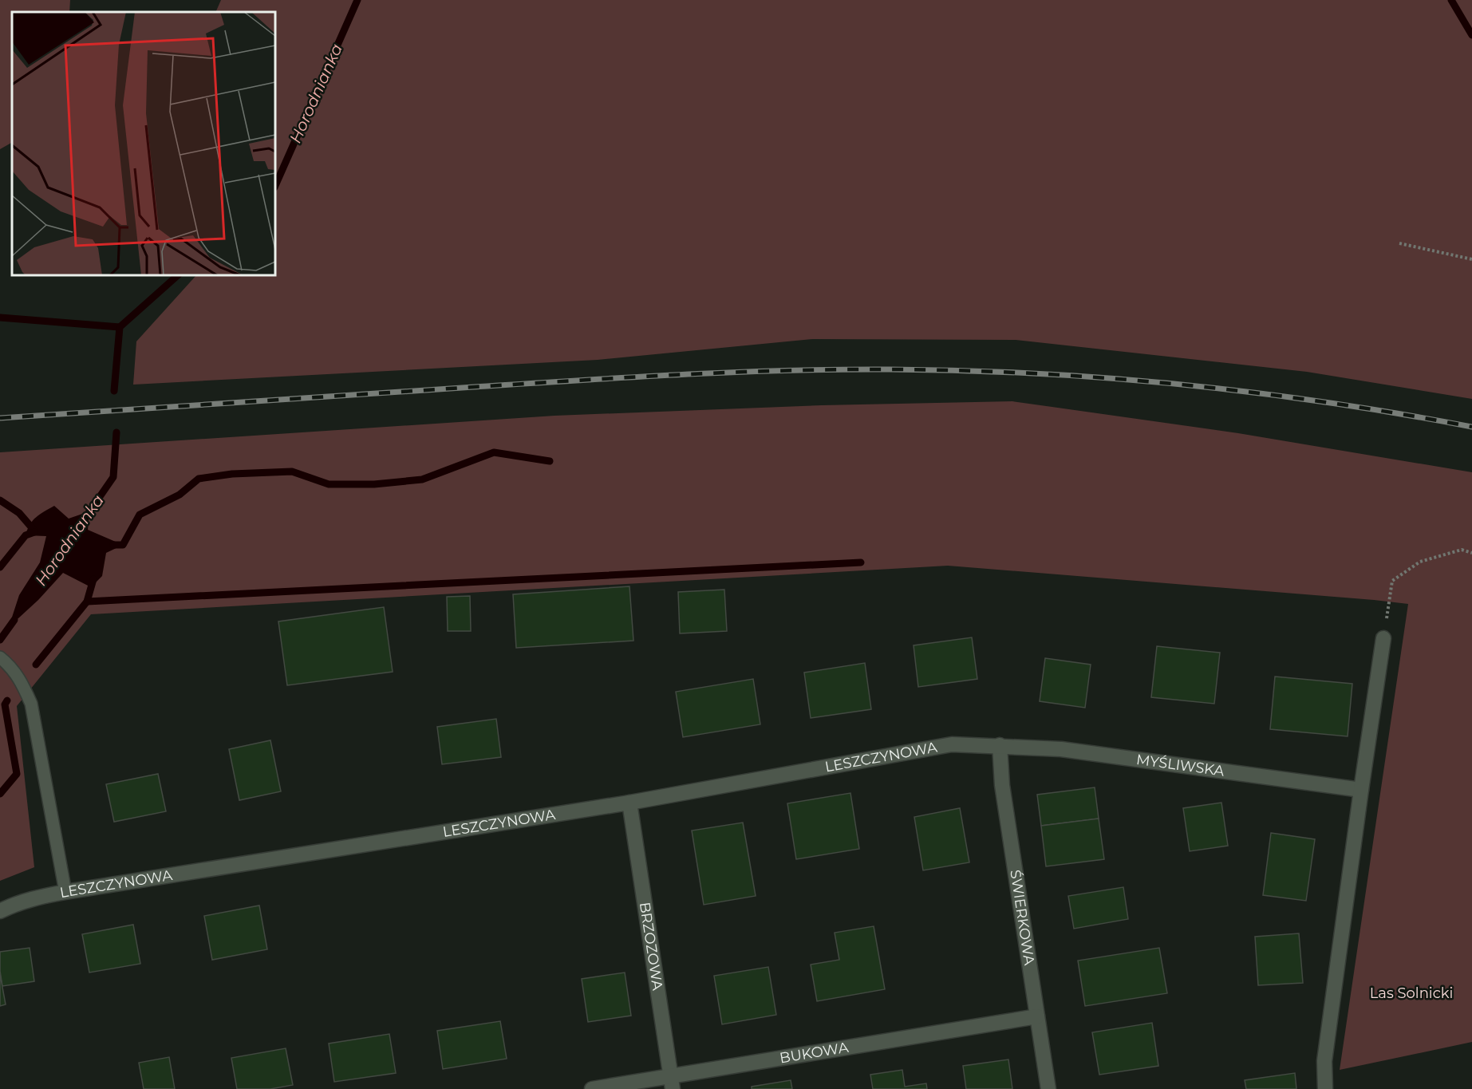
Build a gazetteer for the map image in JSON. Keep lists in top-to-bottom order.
{
  "streets": {
    "street": [
      "LESZCZYNOWA",
      "MYŚLIWSKA",
      "ŚWIERKOWA",
      "BRZOZOWA",
      "BUKOWA"
    ]
  },
  "crossings": [
    ["LESZCZYNOWA", "MYŚLIWSKA"],
    ["LESZCZYNOWA", "ŚWIERKOWA"],
    ["LESZCZYNOWA", "BRZOZOWA"],
    ["MYŚLIWSKA", "ŚWIERKOWA"],
    ["ŚWIERKOWA", "BUKOWA"],
    ["BRZOZOWA", "BUKOWA"]
  ],
  "water": ["Horodnianka"],
  "parks": ["Las Solnicki"]
}
